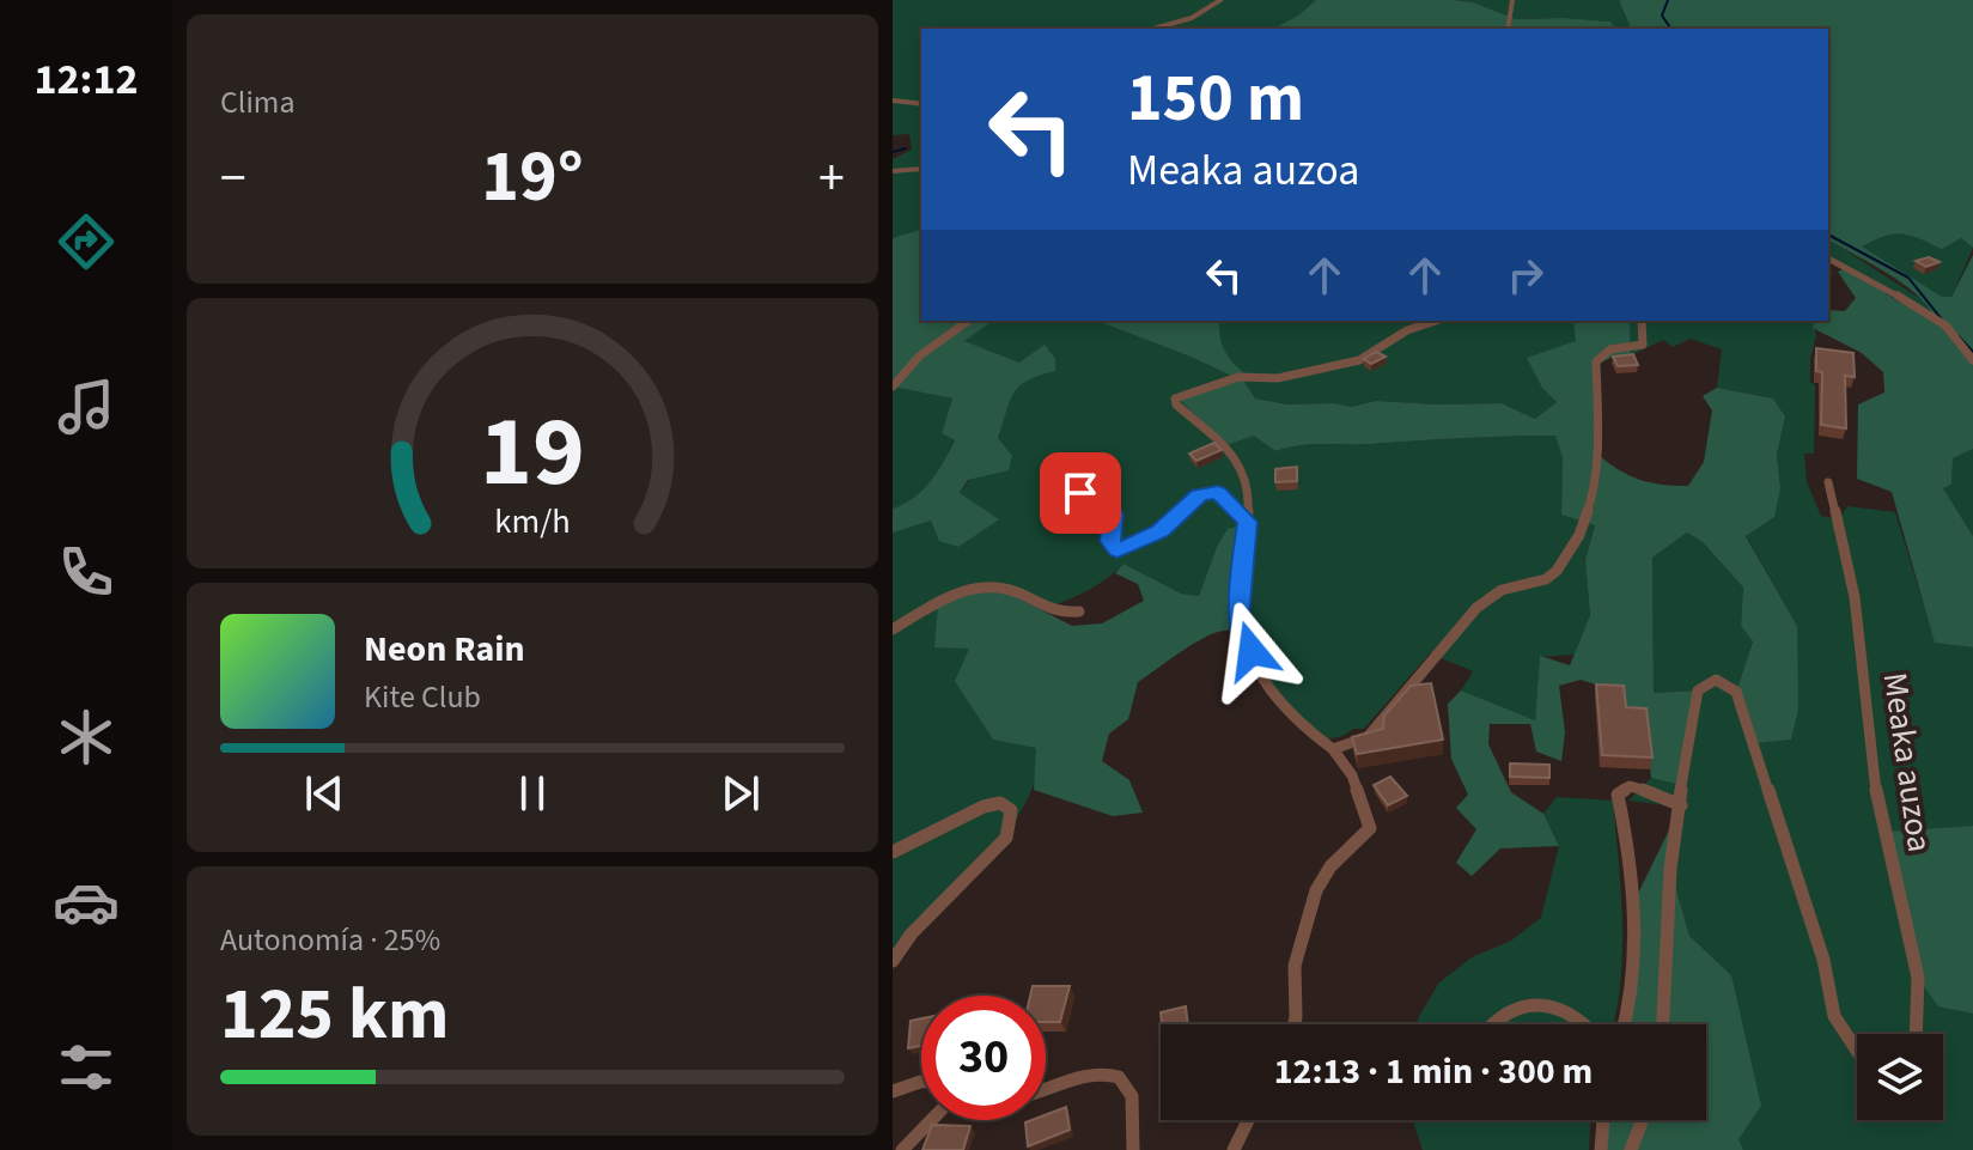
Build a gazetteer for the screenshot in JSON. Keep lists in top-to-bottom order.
{
  "streets": {
    "street": ["Meaka auzoa"]
  },
  "page": {
    "tabs": "12:12",
    "tile": [
      "Clima",
      ["Autonomía · 25%", "125 km"]
    ],
    "turn": ["150 m", "Meaka auzoa"],
    "heat": ["−", "19°", "+"],
    "song": ["Neon Rain", "Kite Club"],
    "limit": "30",
    "trip": "12:13 · 1 min · 300 m",
    "gauge": ["19", "km/h"]
  }
}
